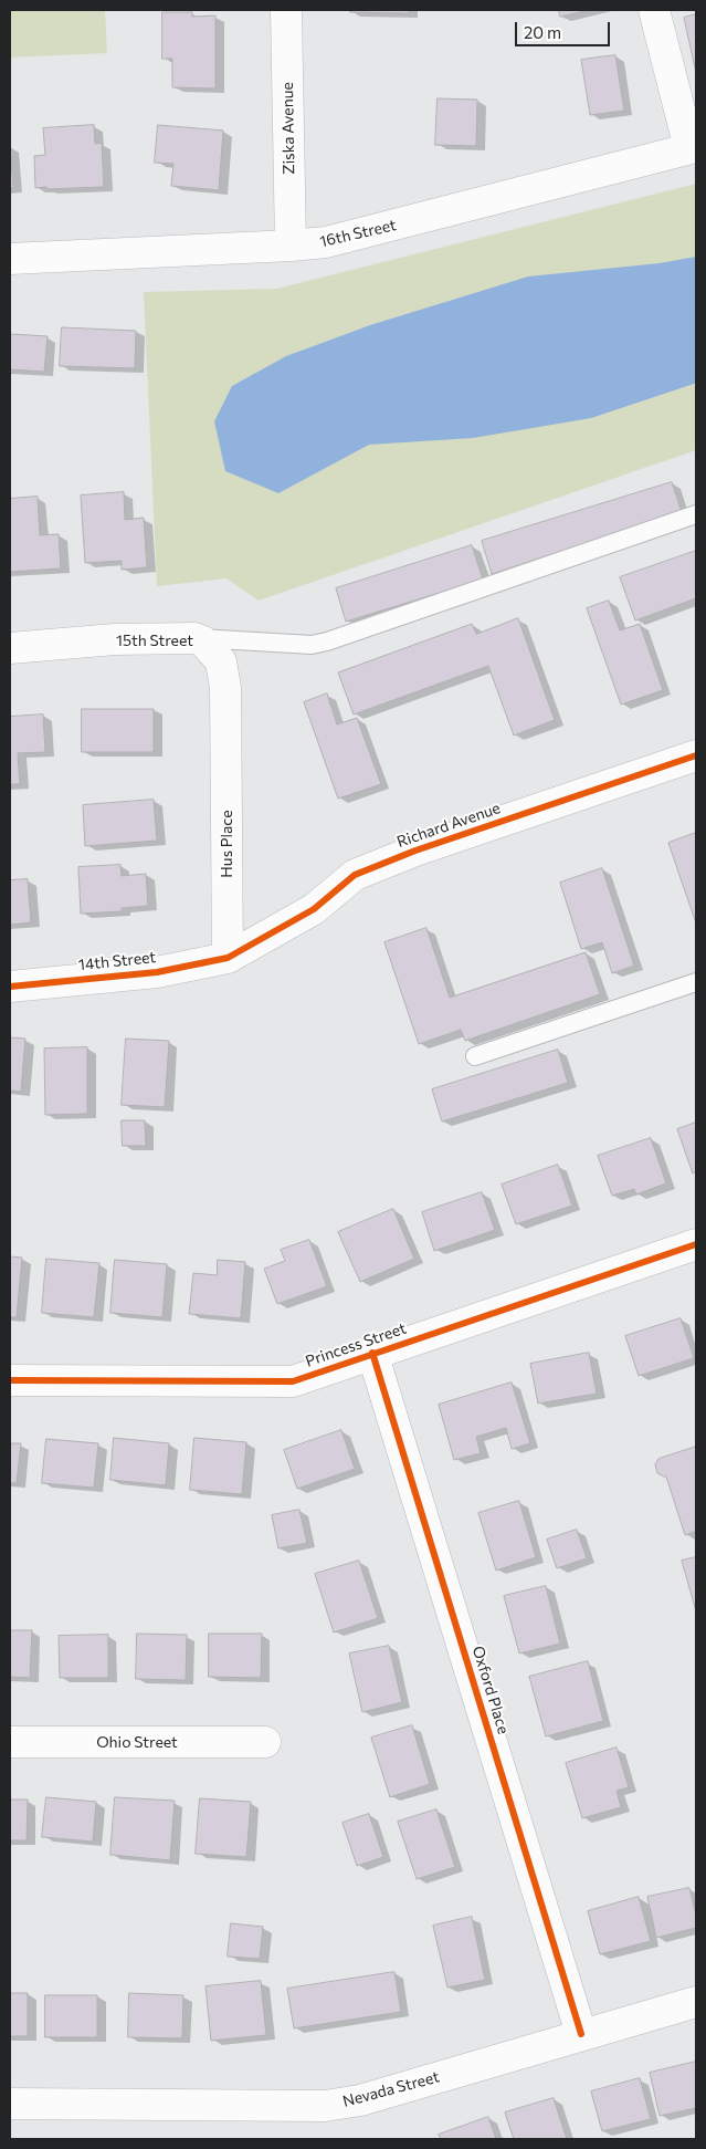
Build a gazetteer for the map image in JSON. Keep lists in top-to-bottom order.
{
  "streets": {
    "street": [
      "Ziska Avenue",
      "16th Street",
      "15th Street",
      "Richard Avenue",
      "Hus Place",
      "14th Street",
      "Princess Street",
      "Oxford Place",
      "Ohio Street",
      "Nevada Street"
    ]
  },
  "crossings": [
    ["Ziska Avenue", "16th Street"],
    ["15th Street", "Hus Place"],
    ["Richard Avenue", "Hus Place"],
    ["Richard Avenue", "14th Street"],
    ["Hus Place", "14th Street"],
    ["Princess Street", "Oxford Place"],
    ["Oxford Place", "Nevada Street"]
  ],
  "scale_bar": "20 m"
}
